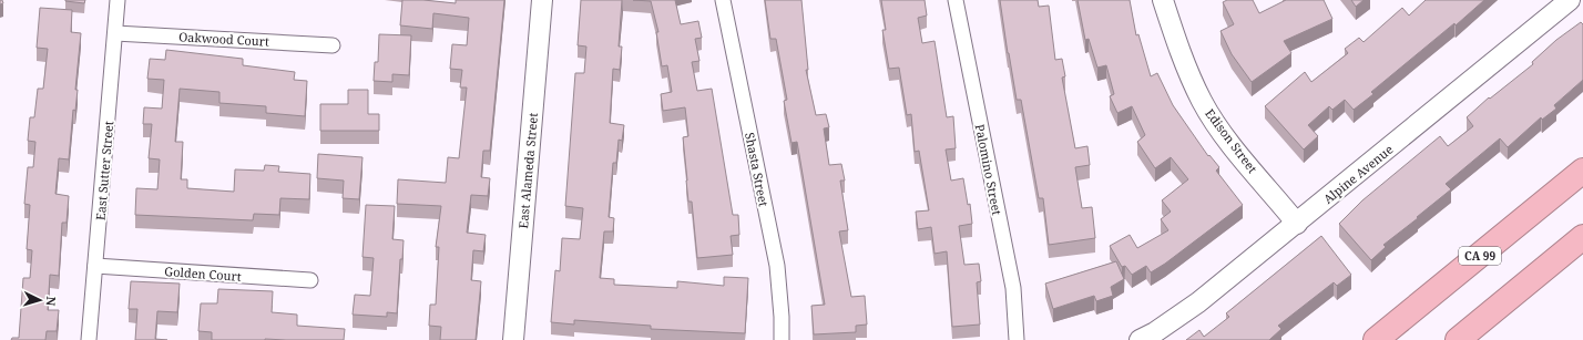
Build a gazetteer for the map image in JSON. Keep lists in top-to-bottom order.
{
  "streets": {
    "highway": ["CA 99"],
    "street": [
      "Oakwood Court",
      "Edison Street",
      "Shasta Street",
      "Palomino Street",
      "East Sutter Street",
      "East Alameda Street",
      "Alpine Avenue",
      "Golden Court"
    ]
  },
  "crossings": [
    ["Oakwood Court", "East Sutter Street"],
    ["Edison Street", "Alpine Avenue"],
    ["East Sutter Street", "Golden Court"]
  ],
  "north": "right"
}
